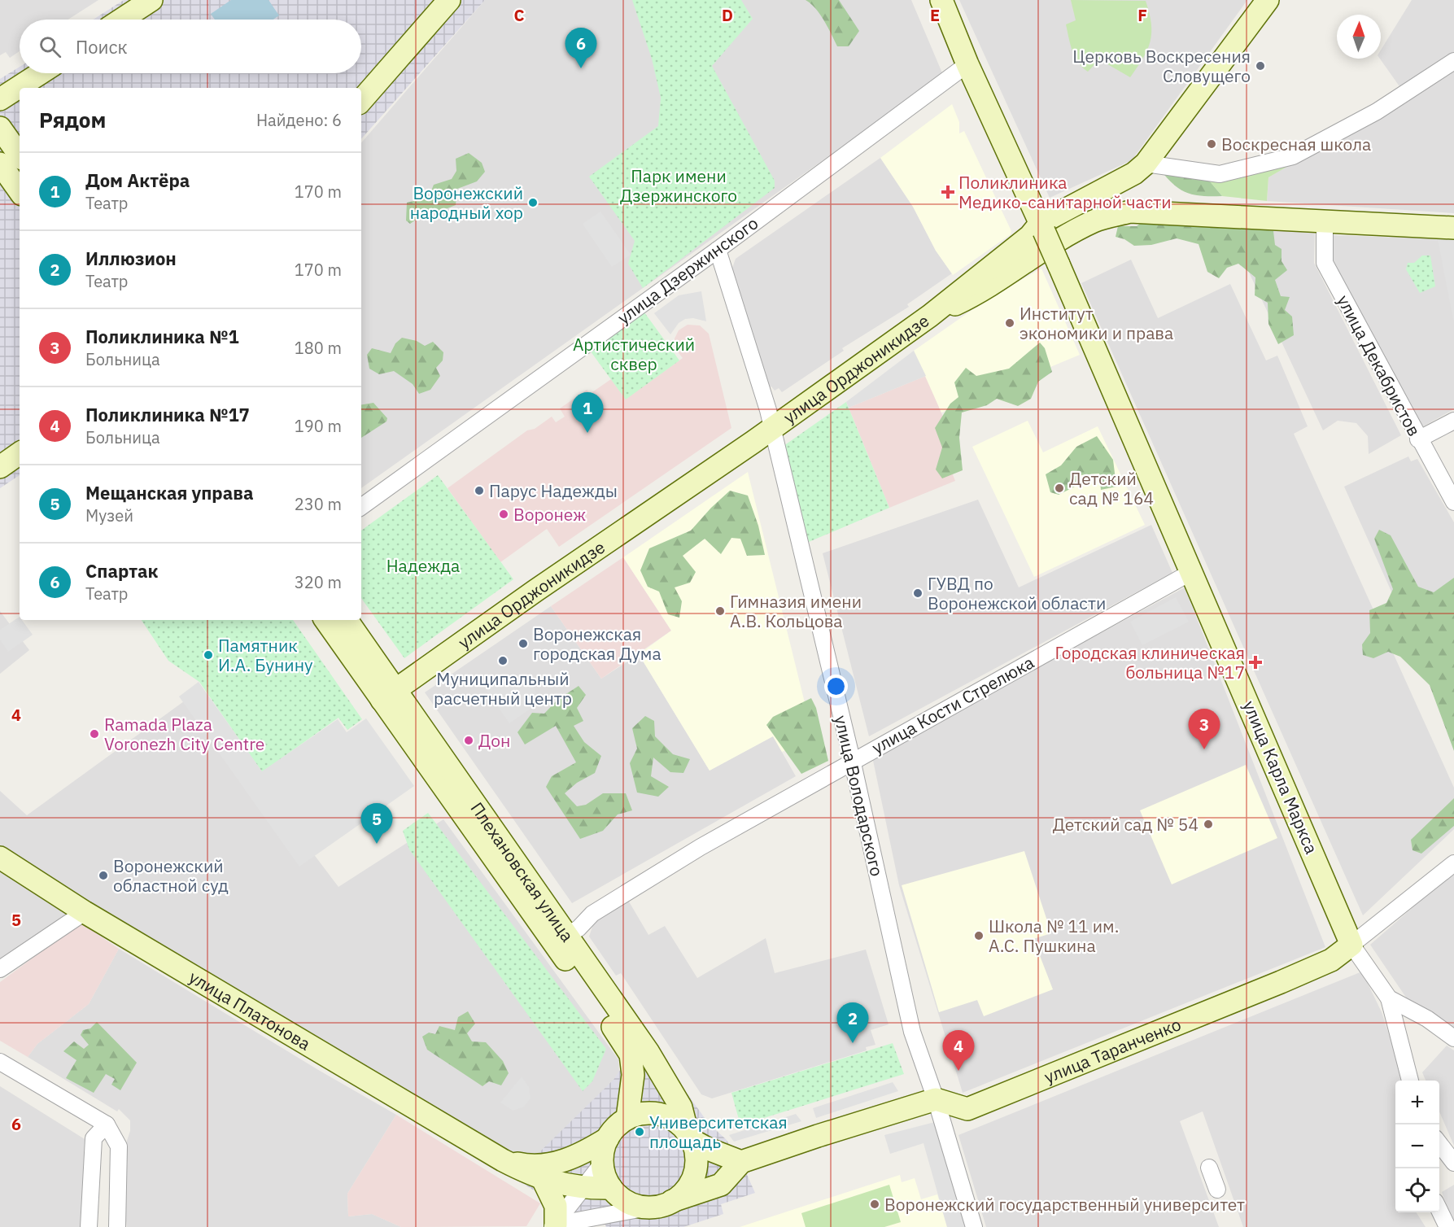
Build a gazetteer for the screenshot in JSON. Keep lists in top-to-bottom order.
{
  "streets": {
    "street": [
      "улица Дзержинского",
      "улица Декабристов",
      "улица Орджоникидзе",
      "улица Кости Стрелюка",
      "улица Карла Маркса",
      "улица Володарского",
      "Плехановская улица",
      "улица Платонова",
      "улица Таранченко"
    ]
  },
  "crossings": [
    ["улица Дзержинского", "улица Володарского"],
    ["улица Орджоникидзе", "улица Карла Маркса"],
    ["улица Орджоникидзе", "улица Володарского"],
    ["улица Орджоникидзе", "Плехановская улица"],
    ["улица Кости Стрелюка", "улица Карла Маркса"],
    ["улица Кости Стрелюка", "улица Володарского"],
    ["улица Кости Стрелюка", "Плехановская улица"],
    ["улица Карла Маркса", "улица Таранченко"],
    ["улица Володарского", "улица Таранченко"],
    ["Плехановская улица", "улица Платонова"]
  ],
  "parks": ["Парк имени Дзержинского", "Артистический сквер", "Надежда"],
  "places": {
    "other": [
      "Церковь Воскресения Словущего",
      "Воскресная школа",
      "Воронежский народный хор",
      "Институт экономики и права",
      "Детский сад № 164",
      "Парус Надежды",
      "Воронеж",
      "ГУВД по Воронежской области",
      "Гимназия имени А.В. Кольцова",
      "Воронежская городская Дума",
      "Памятник И.А. Бунину",
      "Муниципальный расчетный центр",
      "Ramada Plaza Voronezh City Centre",
      "Дон",
      "Детский сад № 54",
      "Воронежский областной суд",
      "Школа № 11 им. А.С. Пушкина",
      "Университетская площадь",
      "Воронежский государственный университет"
    ],
    "health": ["Поликлиника Медико-санитарной части", "Городская клиническая больница №17"]
  },
  "north": "top",
  "page": {
    "search": "Поиск",
    "pins": [
      "6",
      "1",
      "3",
      "5",
      "2",
      "4"
    ],
    "heading": ["Рядом", "Найдено: 6"],
    "list": [
      {
        "mark": "1",
        "name": "Дом Актёра",
        "note": "Театр",
        "value": "170 m"
      },
      {
        "mark": "2",
        "name": "Иллюзион",
        "note": "Театр",
        "value": "170 m"
      },
      {
        "mark": "3",
        "name": "Поликлиника №1",
        "note": "Больница",
        "value": "180 m"
      },
      {
        "mark": "4",
        "name": "Поликлиника №17",
        "note": "Больница",
        "value": "190 m"
      },
      {
        "mark": "5",
        "name": "Мещанская управа",
        "note": "Музей",
        "value": "230 m"
      },
      {
        "mark": "6",
        "name": "Спартак",
        "note": "Театр",
        "value": "320 m"
      }
    ],
    "map_buttons": ["+", "−"]
  },
  "grid": {
    "columns": [
      "C",
      "D",
      "E",
      "F"
    ],
    "rows": ["4", "5", "6"]
  }
}
